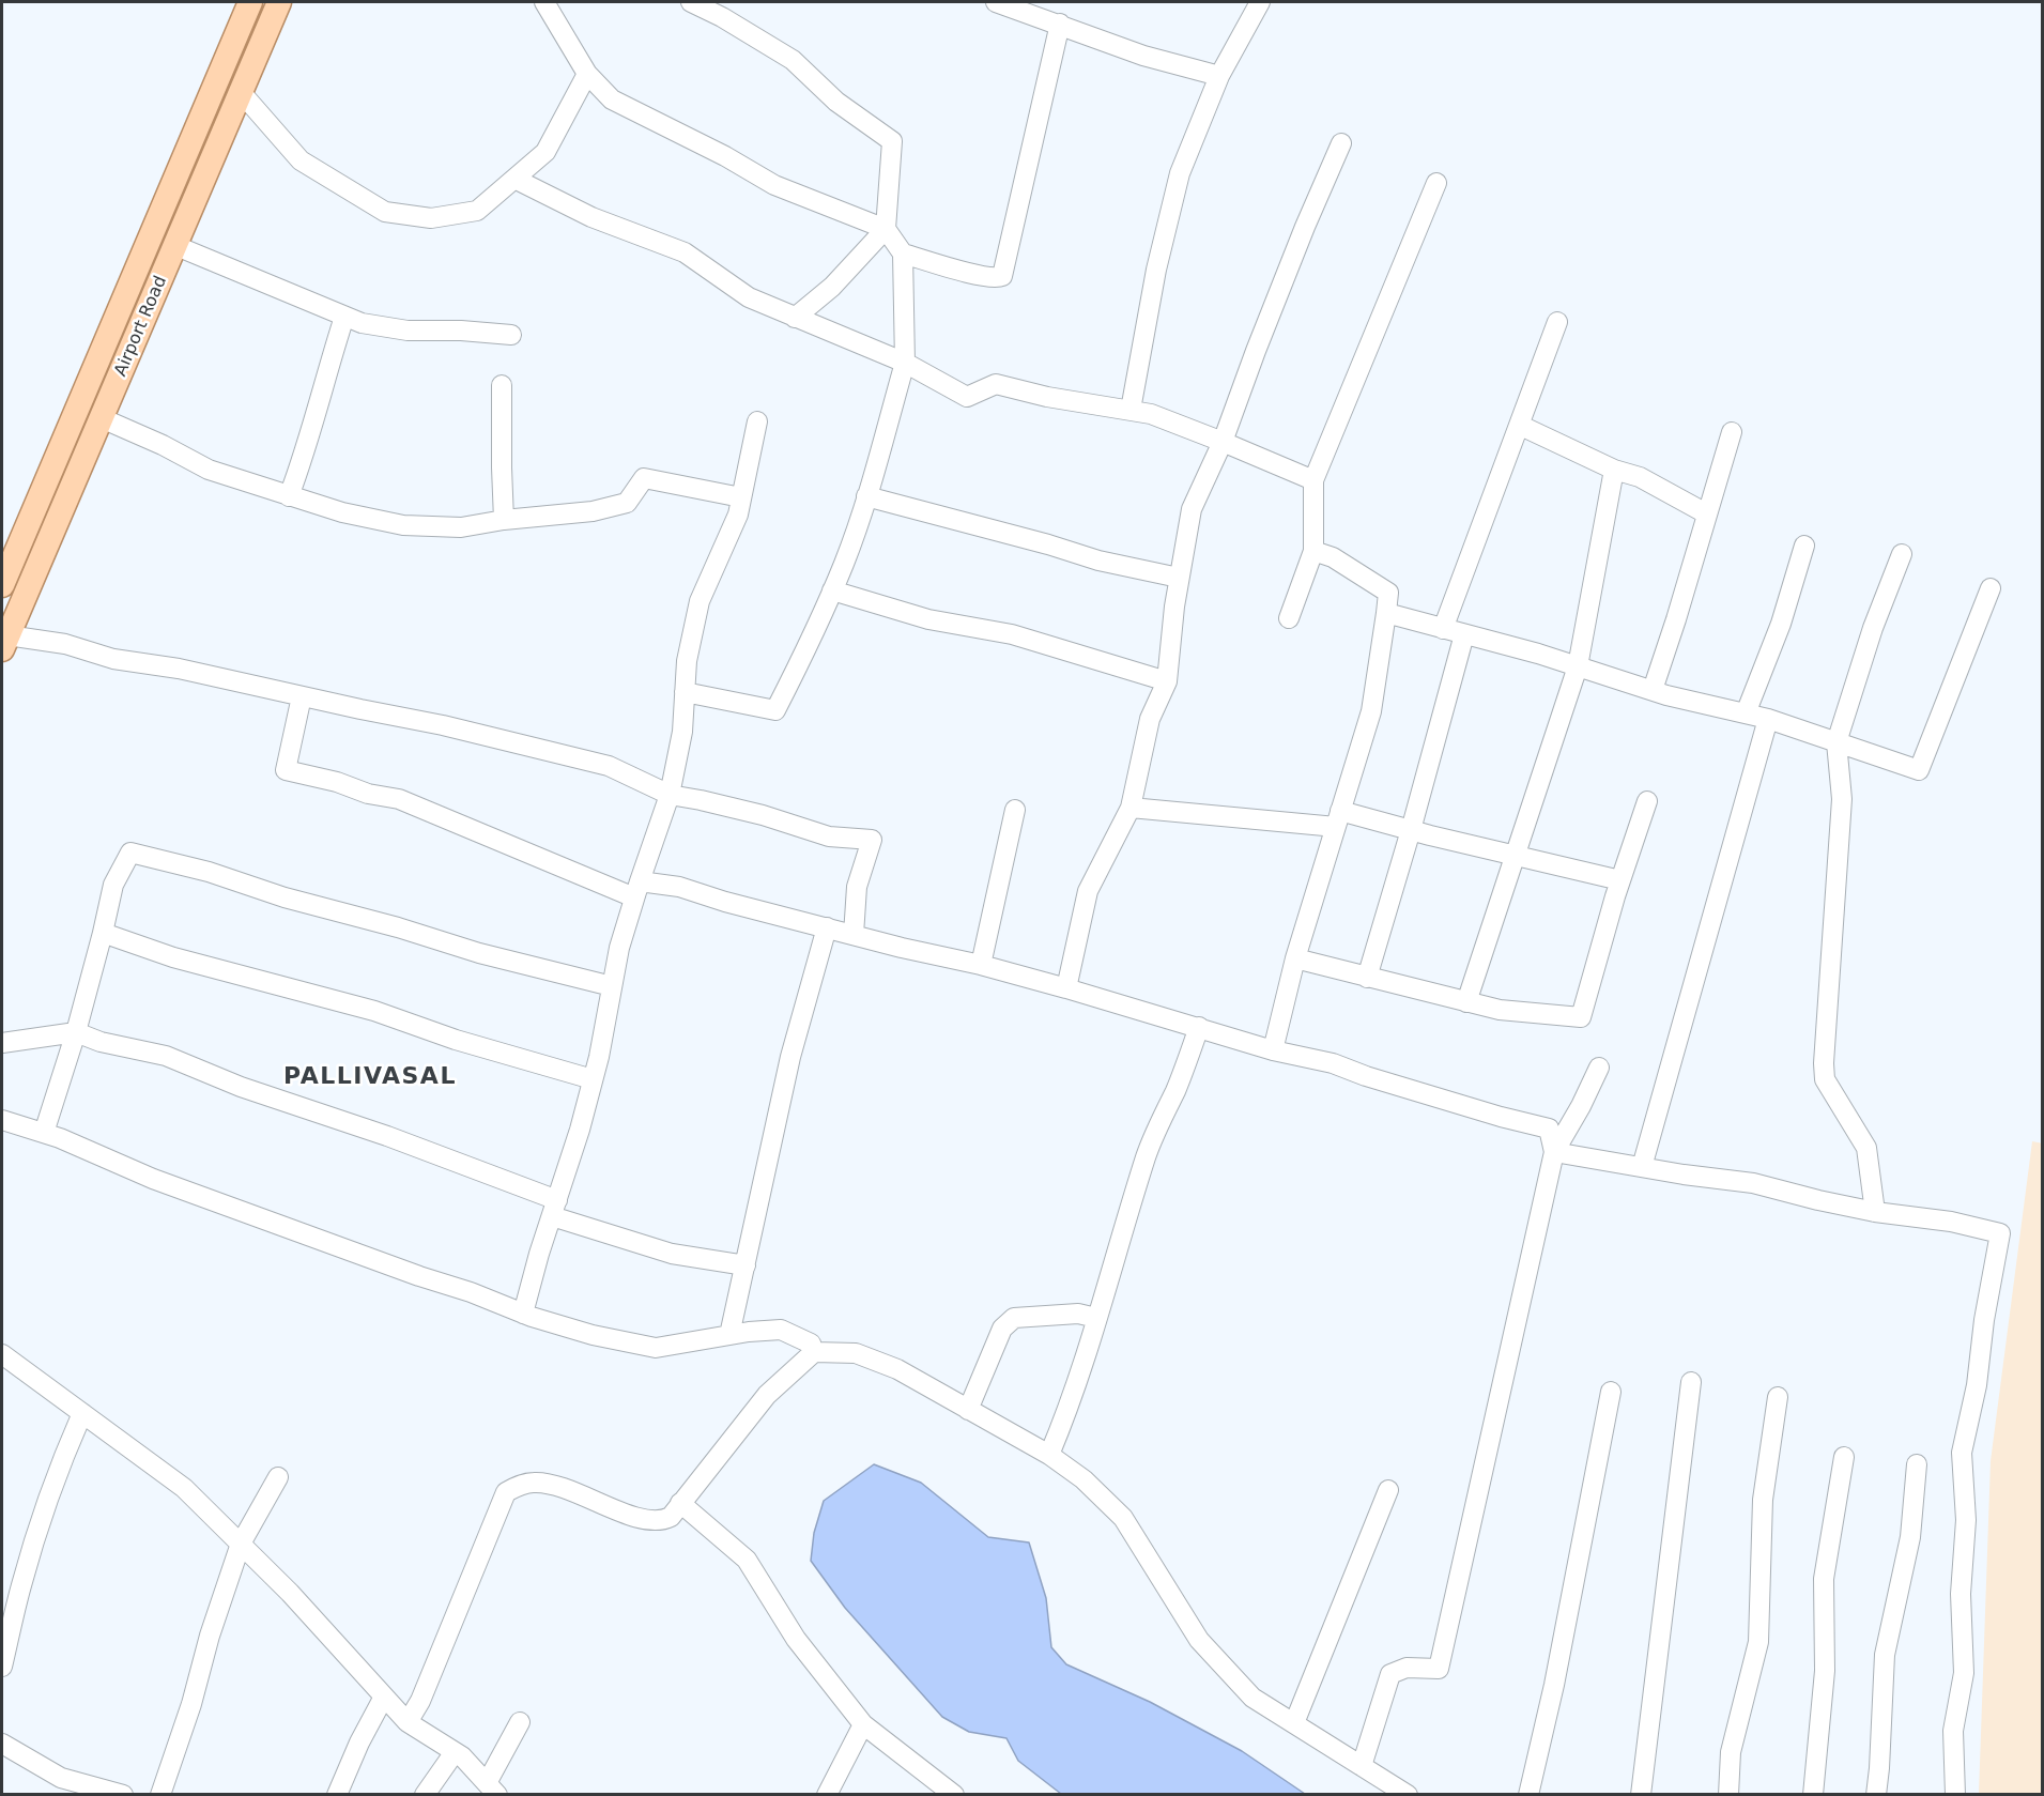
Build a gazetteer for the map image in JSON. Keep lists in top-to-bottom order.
{
  "streets": {
    "main road": ["Airport Road"]
  },
  "districts": ["PALLIVASAL"]
}
